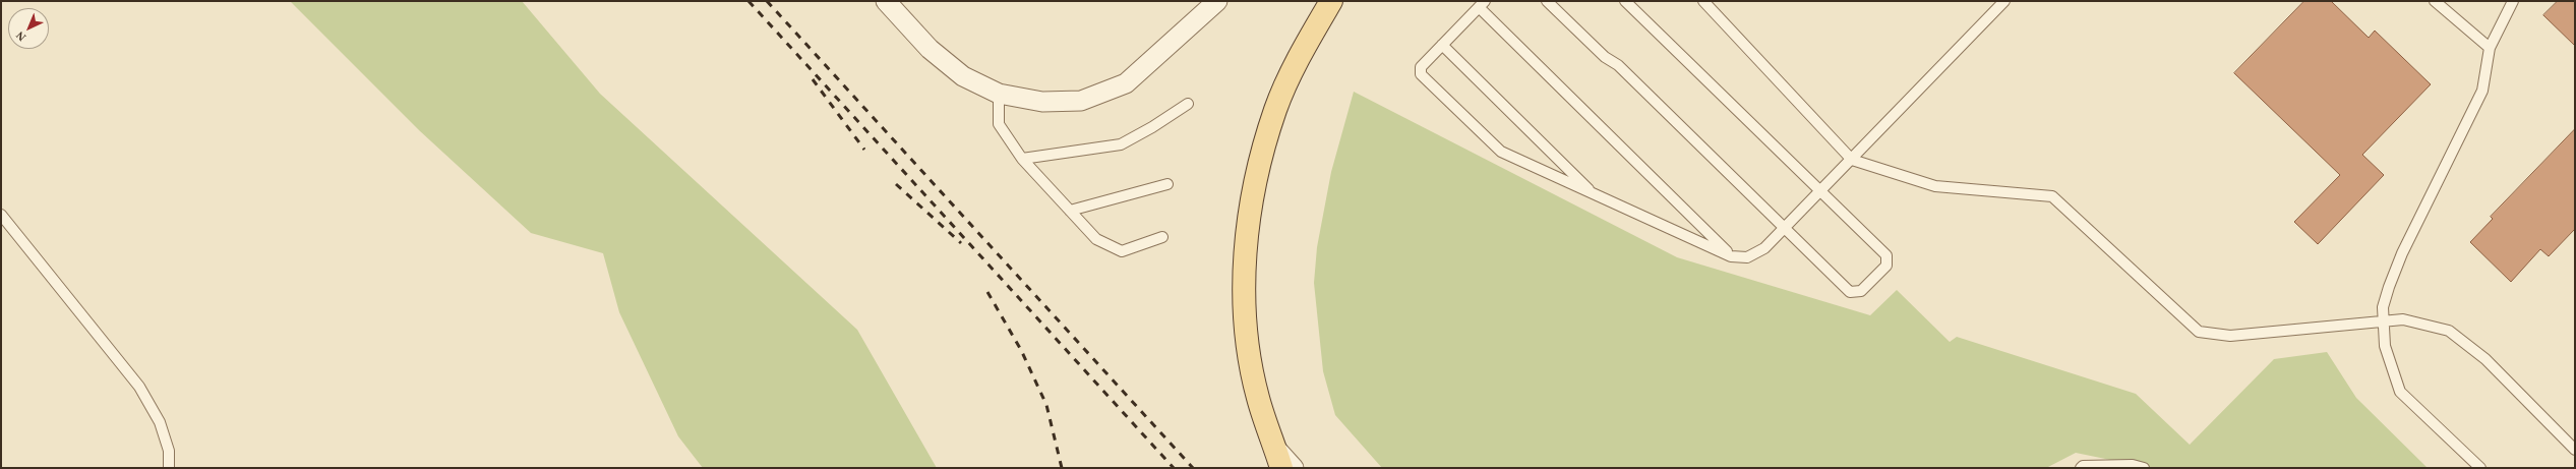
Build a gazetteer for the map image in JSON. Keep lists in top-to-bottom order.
{
  "north": "bottom left"
}
